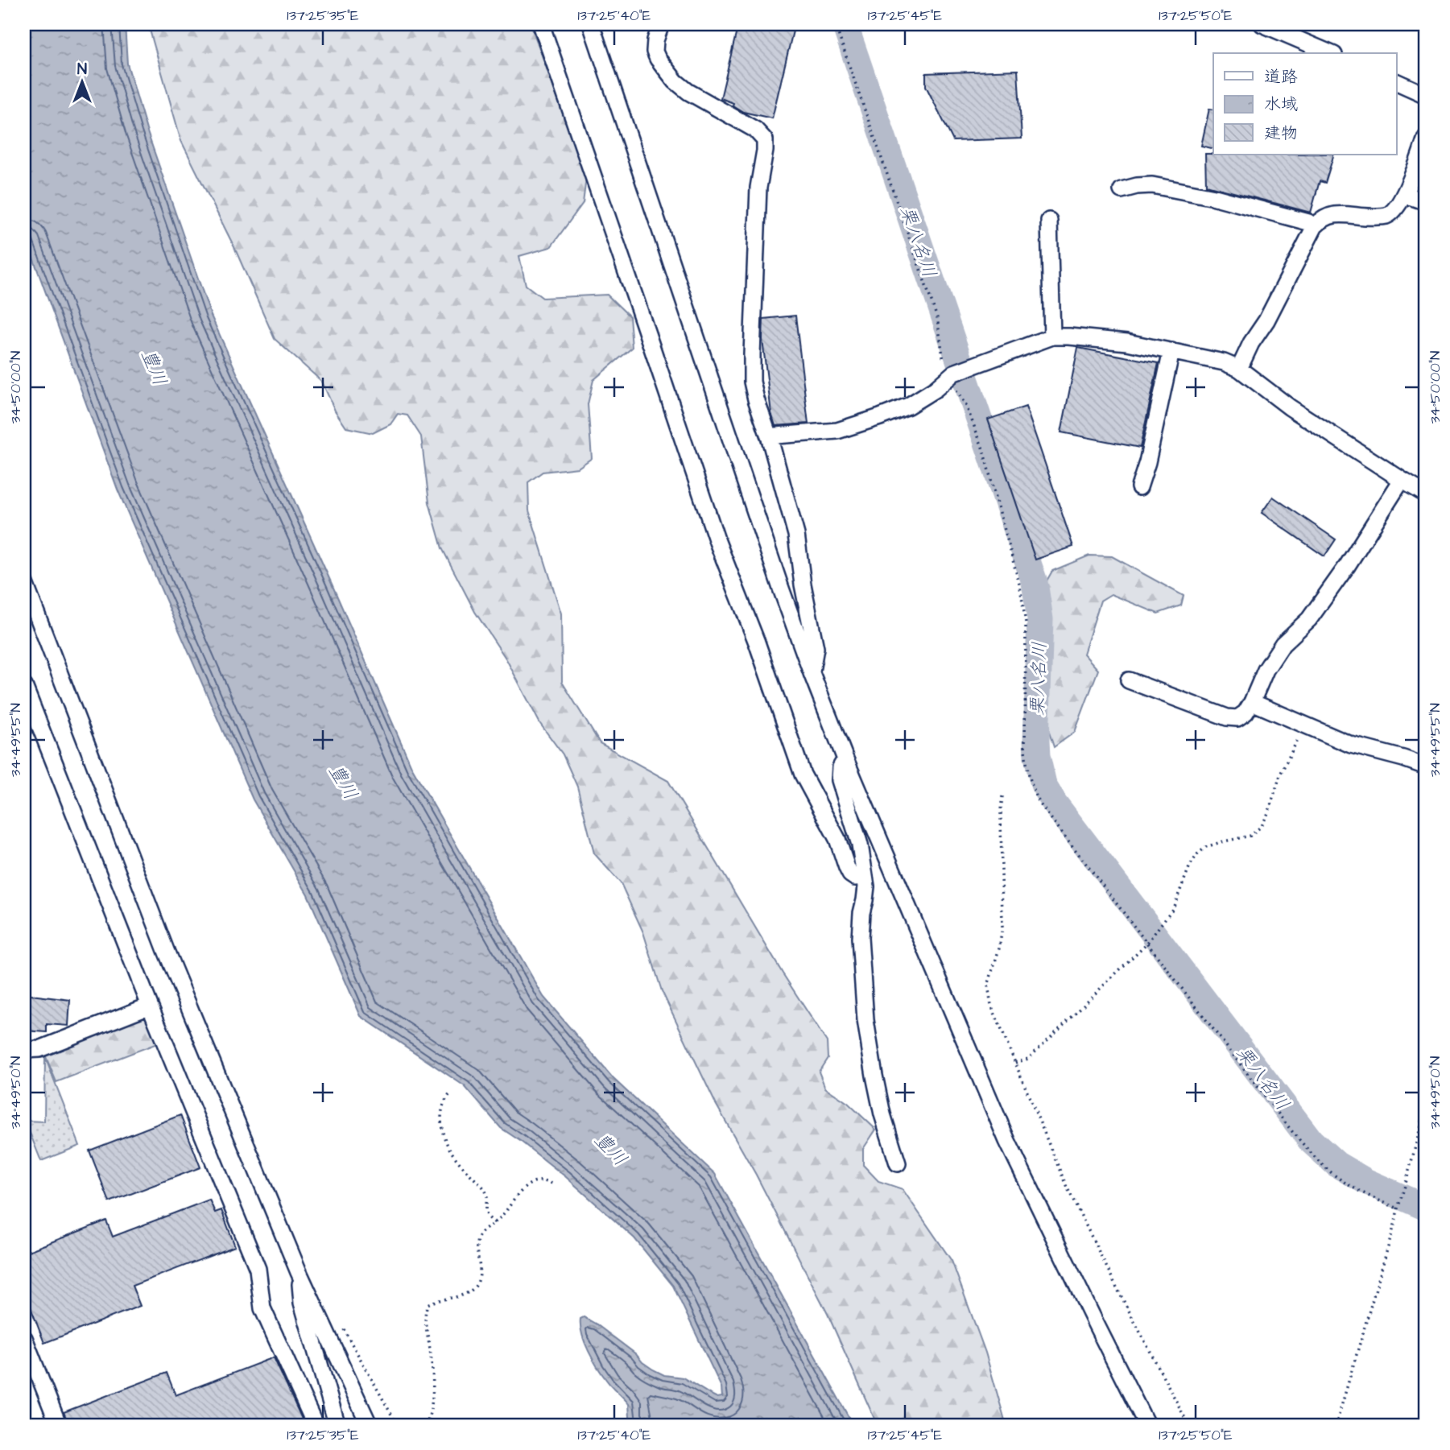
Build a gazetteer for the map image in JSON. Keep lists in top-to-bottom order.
{
  "water": ["栗八名川", "豊川"],
  "legend": ["道路", "水域", "建物"],
  "north": "top",
  "coordinates": [
    "137°25'35\"E",
    "137°25'40\"E",
    "137°25'45\"E",
    "137°25'50\"E",
    "34°50'00\"N",
    "34°49'55\"N",
    "34°49'50\"N"
  ]
}
